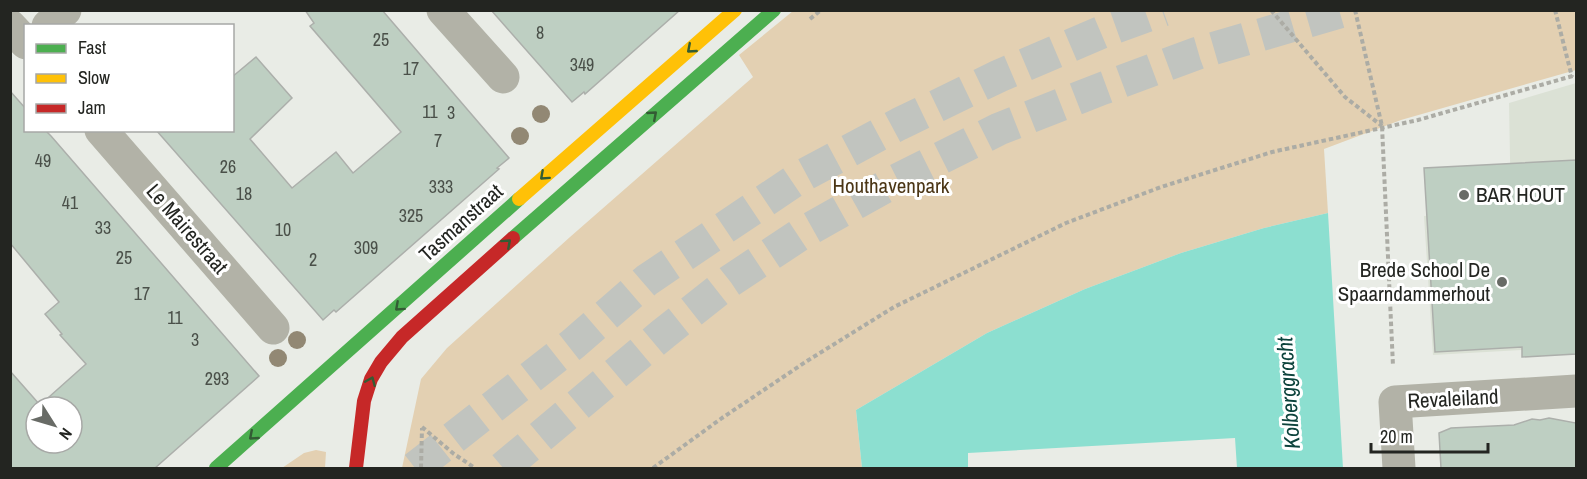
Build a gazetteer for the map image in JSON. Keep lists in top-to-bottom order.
{
  "streets": {
    "street": ["Tasmanstraat", "Le Mairestraat", "Revaleiland"]
  },
  "water": ["Kolberggracht"],
  "parks": ["Houthavenpark"],
  "places": ["BAR HOUT", "Brede School De Spaarndammerhout"],
  "house_numbers": [
    "8",
    "25",
    "349",
    "17",
    "11",
    "3",
    "7",
    "49",
    "26",
    "333",
    "18",
    "41",
    "325",
    "33",
    "10",
    "309",
    "25",
    "2",
    "17",
    "11",
    "3",
    "293"
  ],
  "legend": ["Fast", "Slow", "Jam"],
  "scale_bar": "20 m",
  "north": "bottom right"
}
